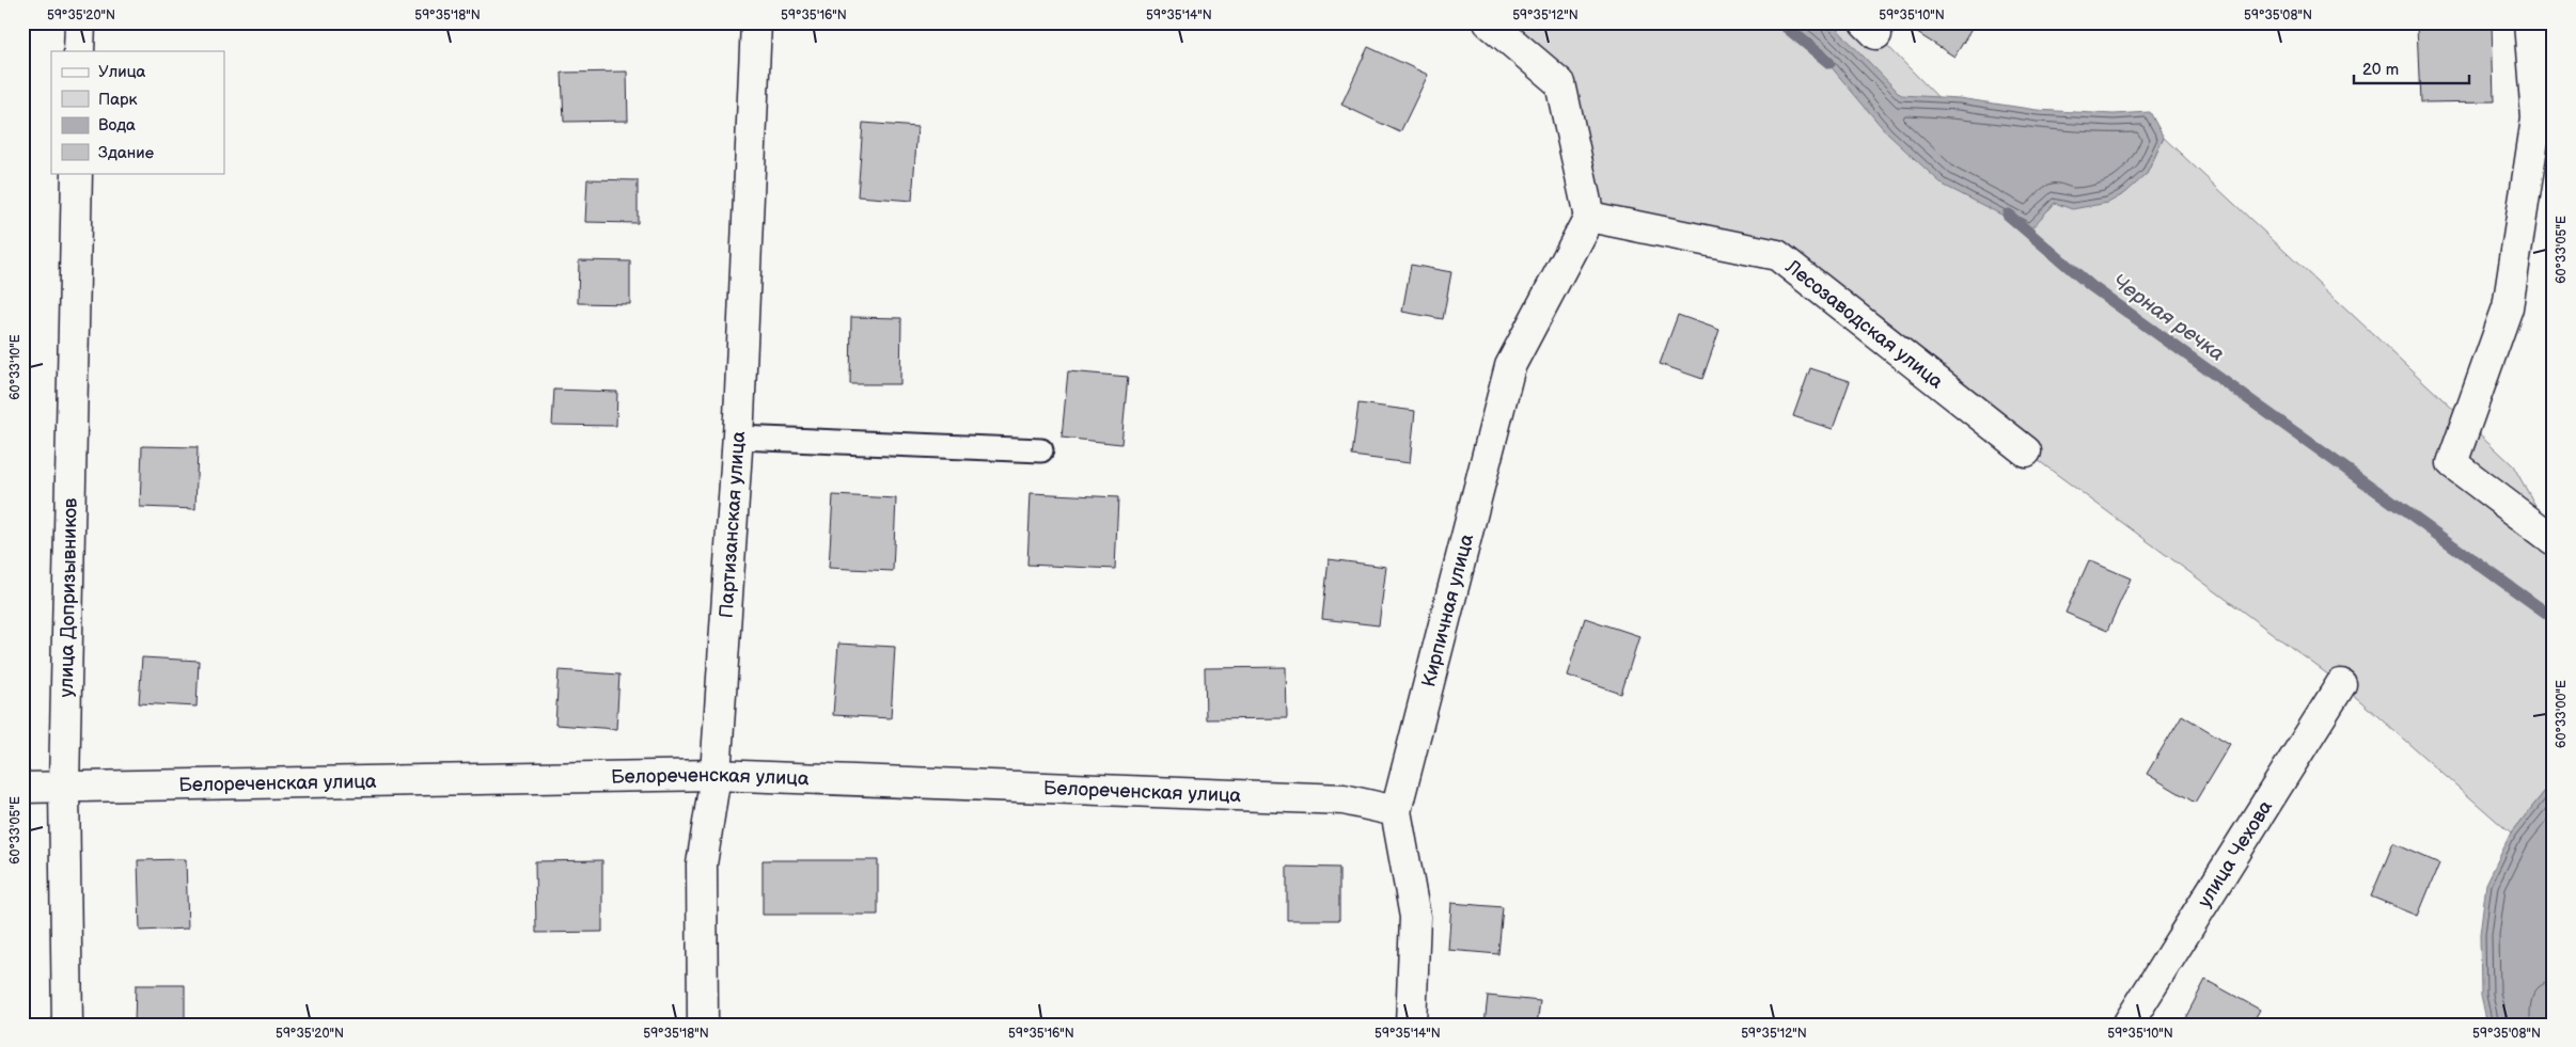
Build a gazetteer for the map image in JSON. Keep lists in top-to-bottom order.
{
  "streets": {
    "street": [
      "Лесозаводская улица",
      "Партизанская улица",
      "улица Допризывников",
      "Кирпичная улица",
      "Белореченская улица",
      "улица Чехова"
    ]
  },
  "crossings": [
    ["Лесозаводская улица", "Кирпичная улица"],
    ["Партизанская улица", "Белореченская улица"],
    ["улица Допризывников", "Белореченская улица"],
    ["Кирпичная улица", "Белореченская улица"]
  ],
  "water": ["Черная речка"],
  "legend": [
    "Улица",
    "Парк",
    "Вода",
    "Здание"
  ],
  "scale_bar": "20 m",
  "coordinates": [
    "59°35'20\"N",
    "59°35'18\"N",
    "59°35'16\"N",
    "59°35'14\"N",
    "59°35'12\"N",
    "59°35'10\"N",
    "59°35'08\"N",
    "60°33'05\"E",
    "60°33'10\"E",
    "60°33'00\"E"
  ]
}
